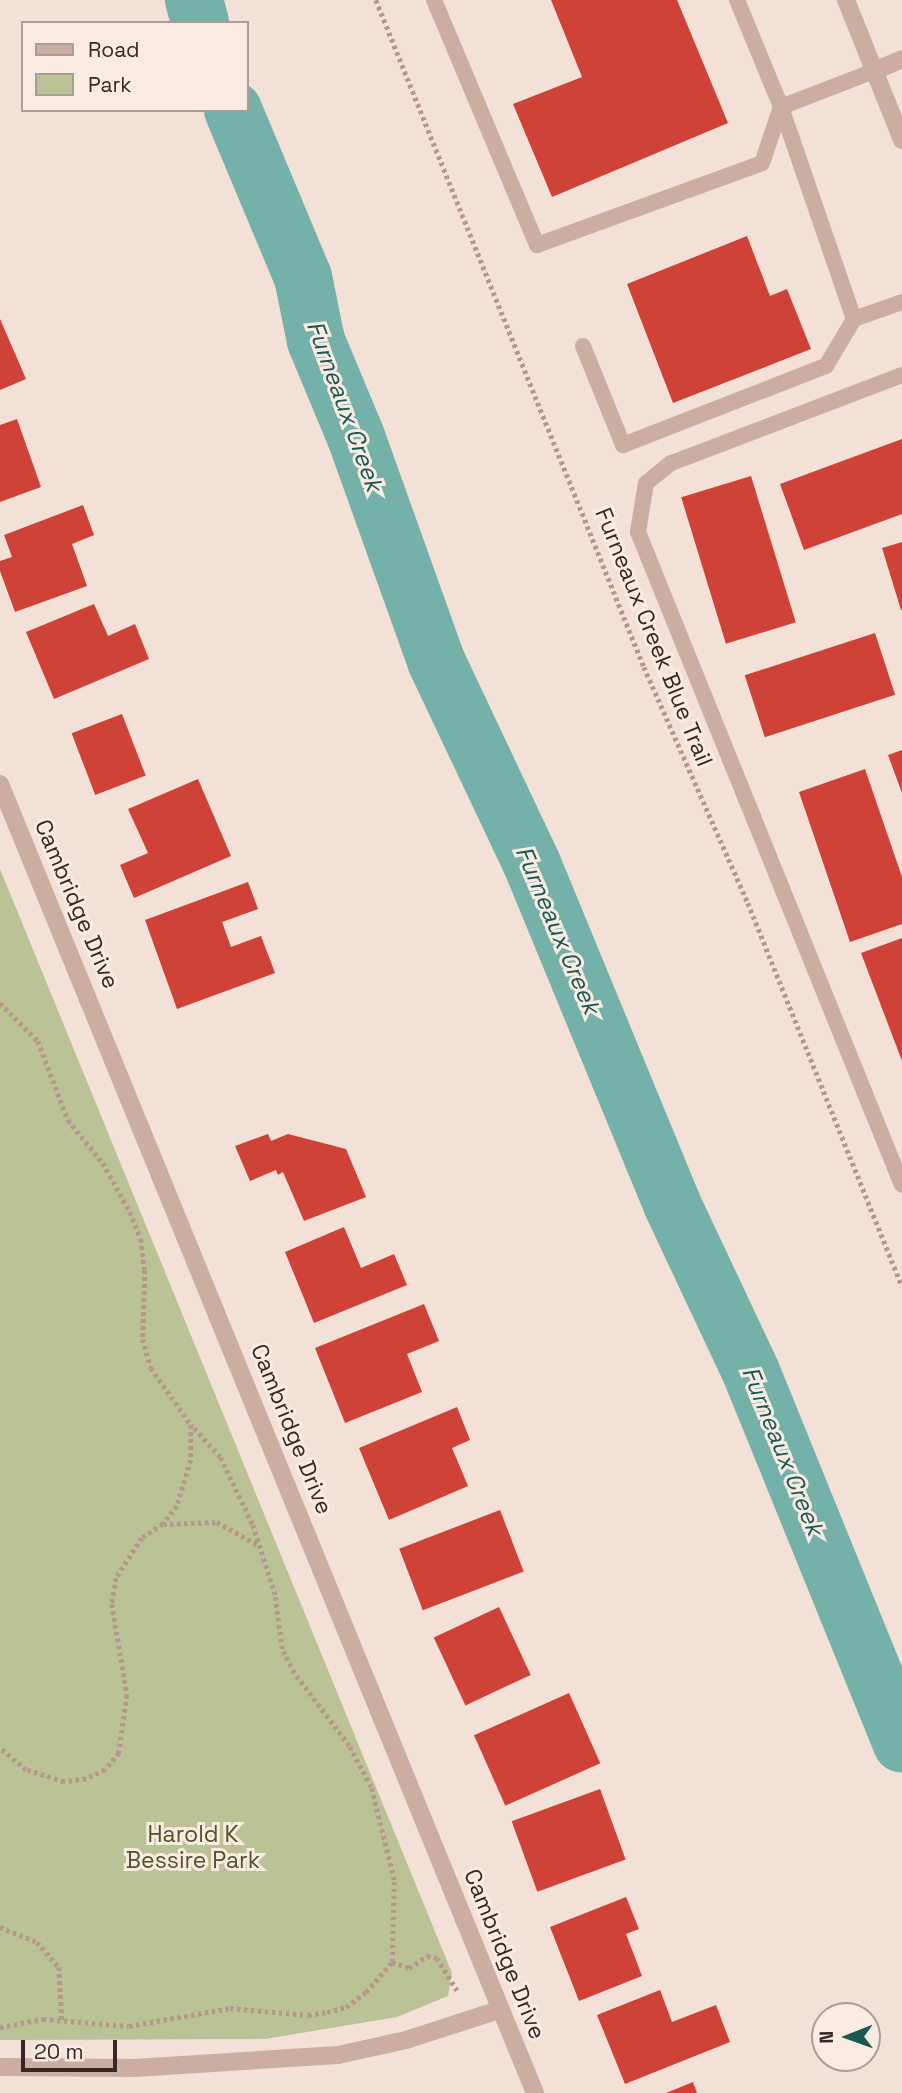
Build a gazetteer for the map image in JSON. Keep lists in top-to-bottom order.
{
  "streets": {
    "street": ["Cambridge Drive"],
    "path": ["Furneaux Creek Blue Trail"]
  },
  "water": ["Furneaux Creek"],
  "parks": ["Harold K Bessire Park"],
  "legend": ["Road", "Park"],
  "scale_bar": "20 m",
  "north": "left"
}
